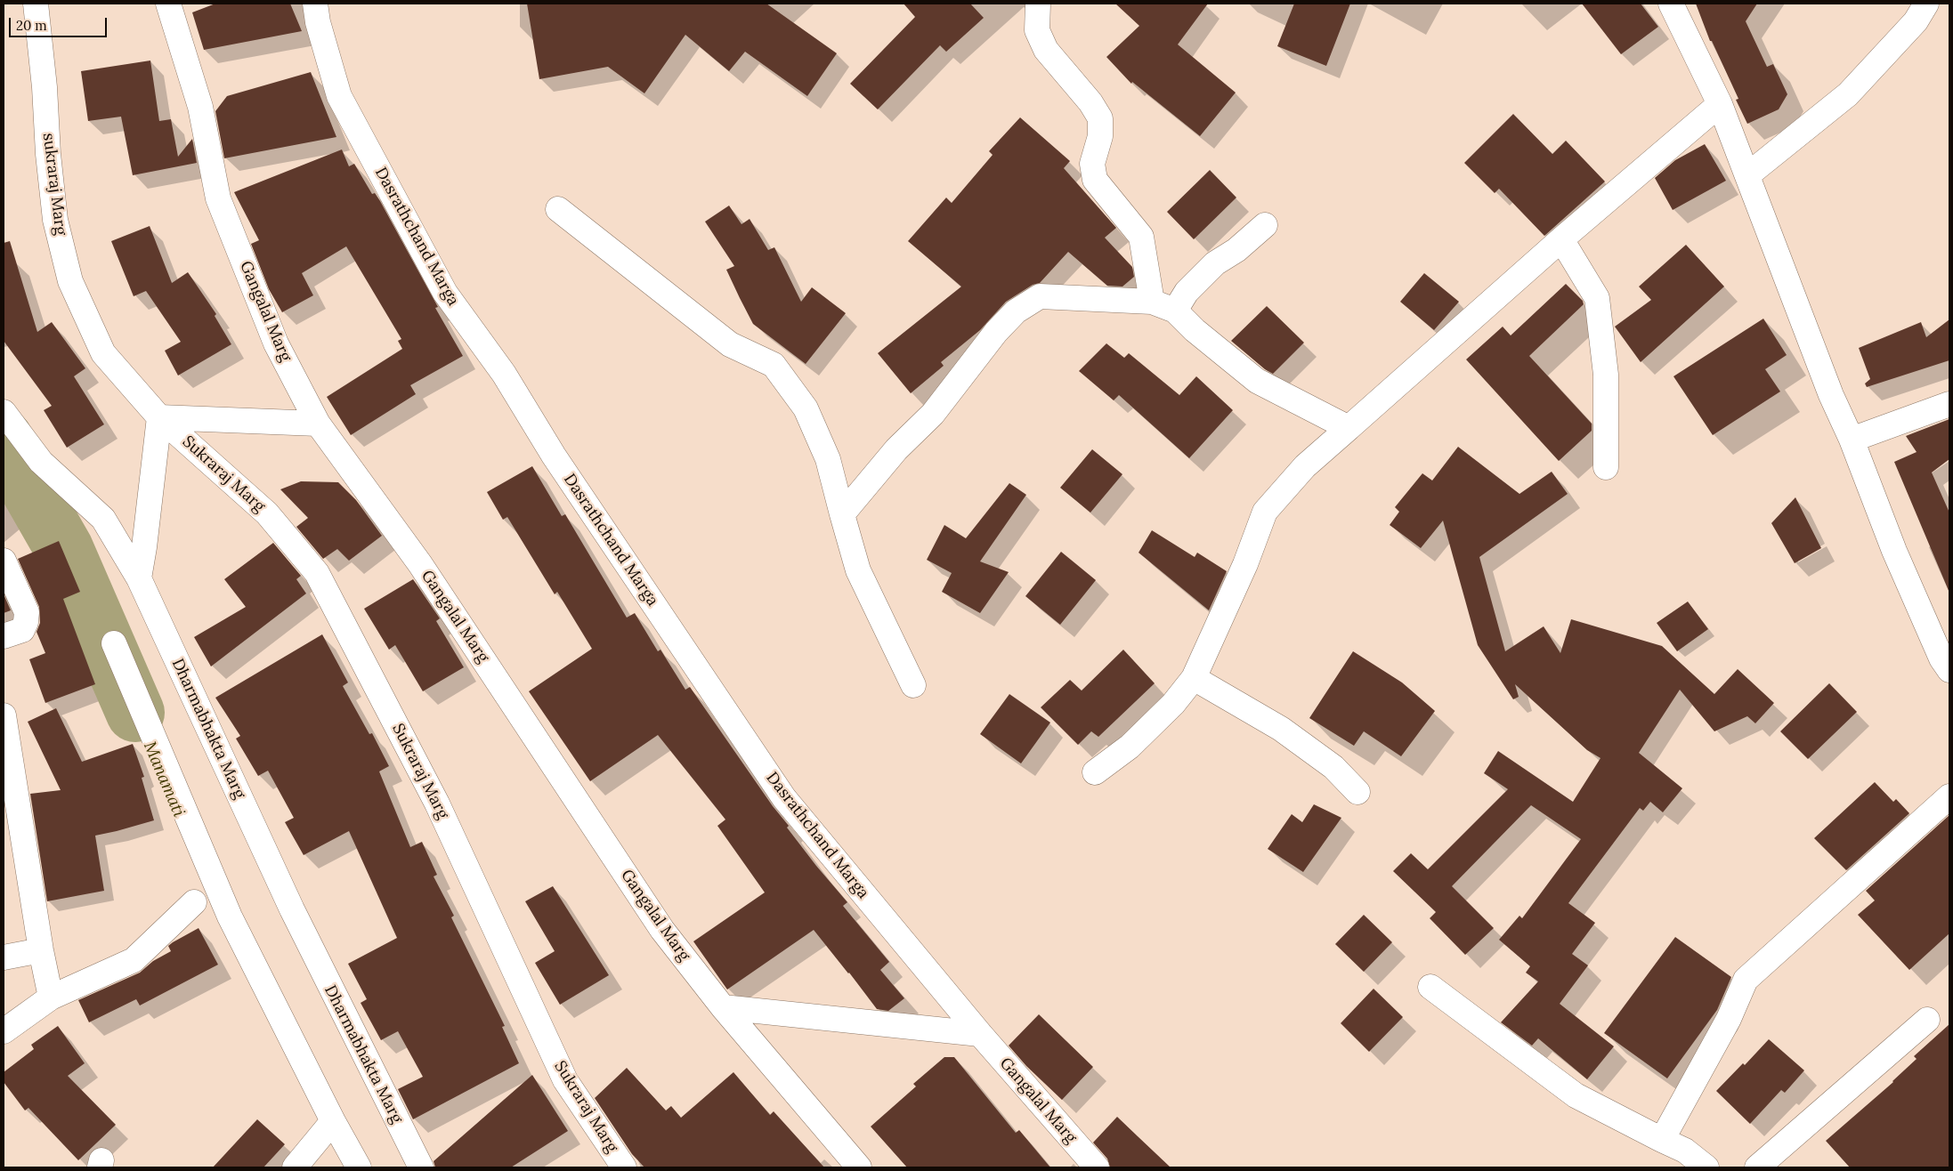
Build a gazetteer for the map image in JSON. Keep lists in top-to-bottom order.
{
  "streets": {
    "street": [
      "sukraraj Marg",
      "Dasrathchand Marga",
      "Gangalal Marg",
      "Sukraraj Marg",
      "Dharmabhakta Marg"
    ]
  },
  "crossings": [
    ["sukraraj Marg", "Sukraraj Marg"],
    ["Dasrathchand Marga", "Gangalal Marg"]
  ],
  "water": ["Manamati"],
  "scale_bar": "20 m"
}
